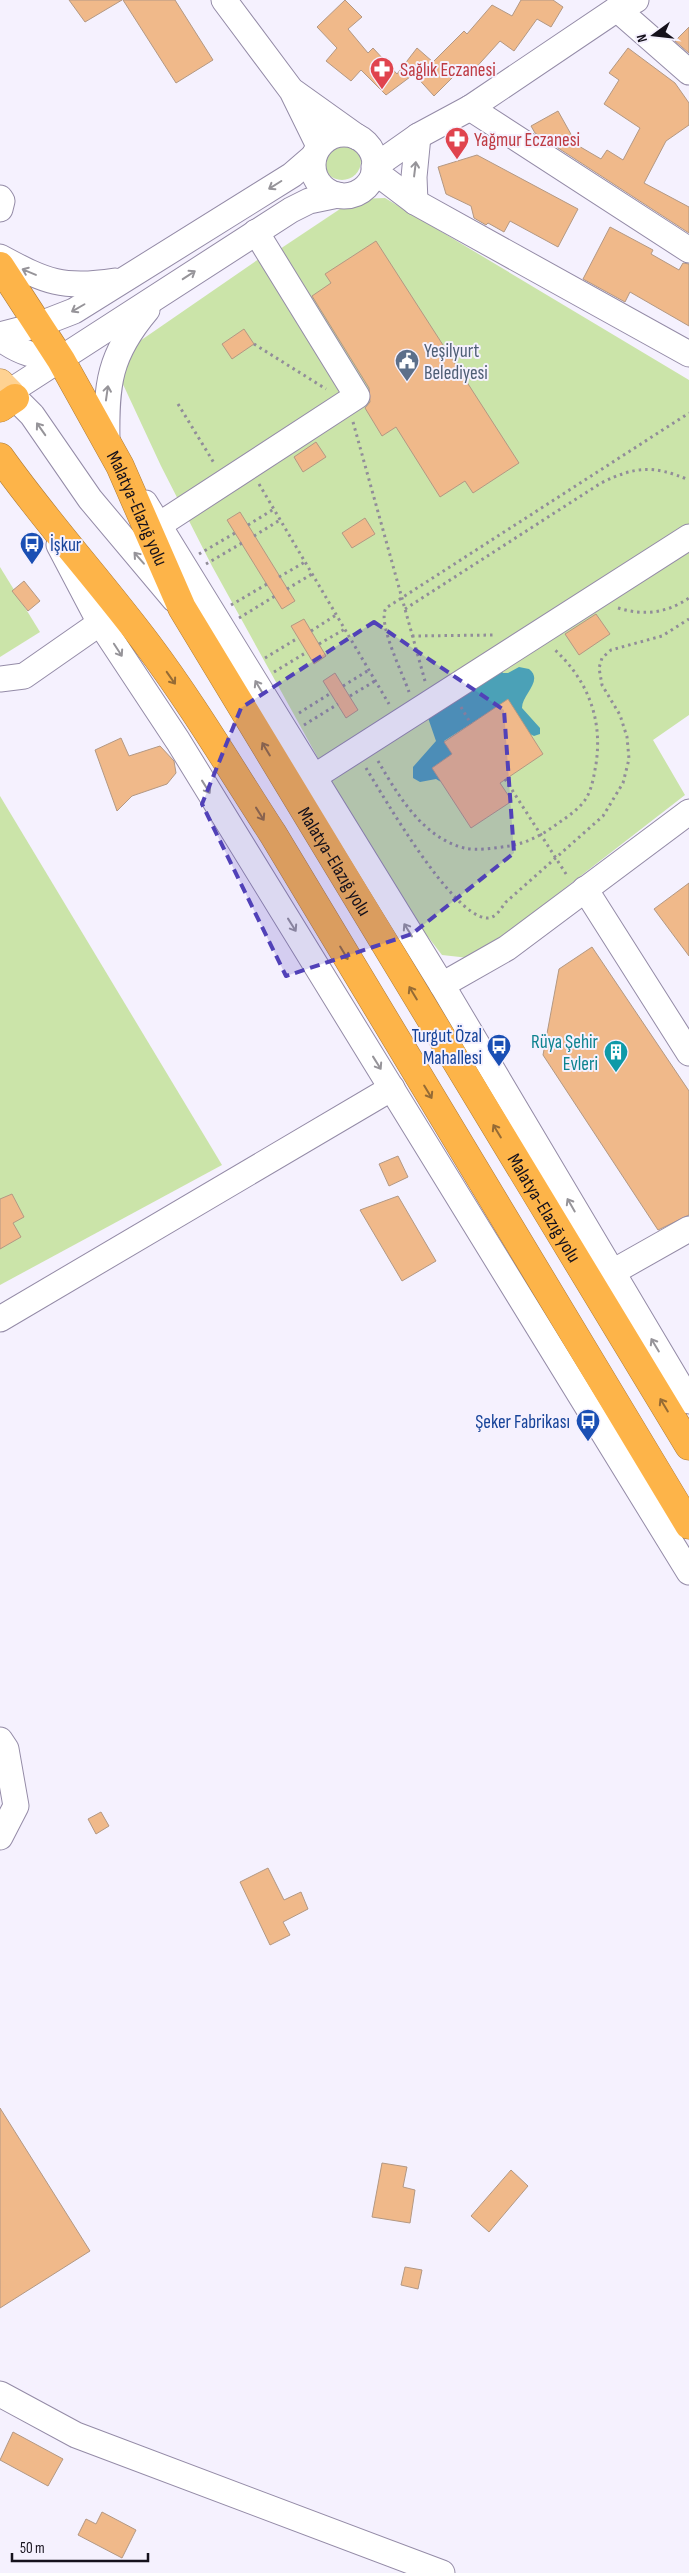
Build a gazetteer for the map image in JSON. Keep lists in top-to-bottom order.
{
  "streets": {
    "highway": ["Malatya-Elazığ yolu"]
  },
  "places": {
    "pharmacy": ["Sağlık Eczanesi", "Yağmur Eczanesi"],
    "public building": ["Yeşilyurt Belediyesi"],
    "bus stop": ["İşkur", "Turgut Özal Mahallesi", "Şeker Fabrikası"],
    "building": ["Rüya Şehir Evleri"]
  },
  "scale_bar": "50 m",
  "north": "left"
}
